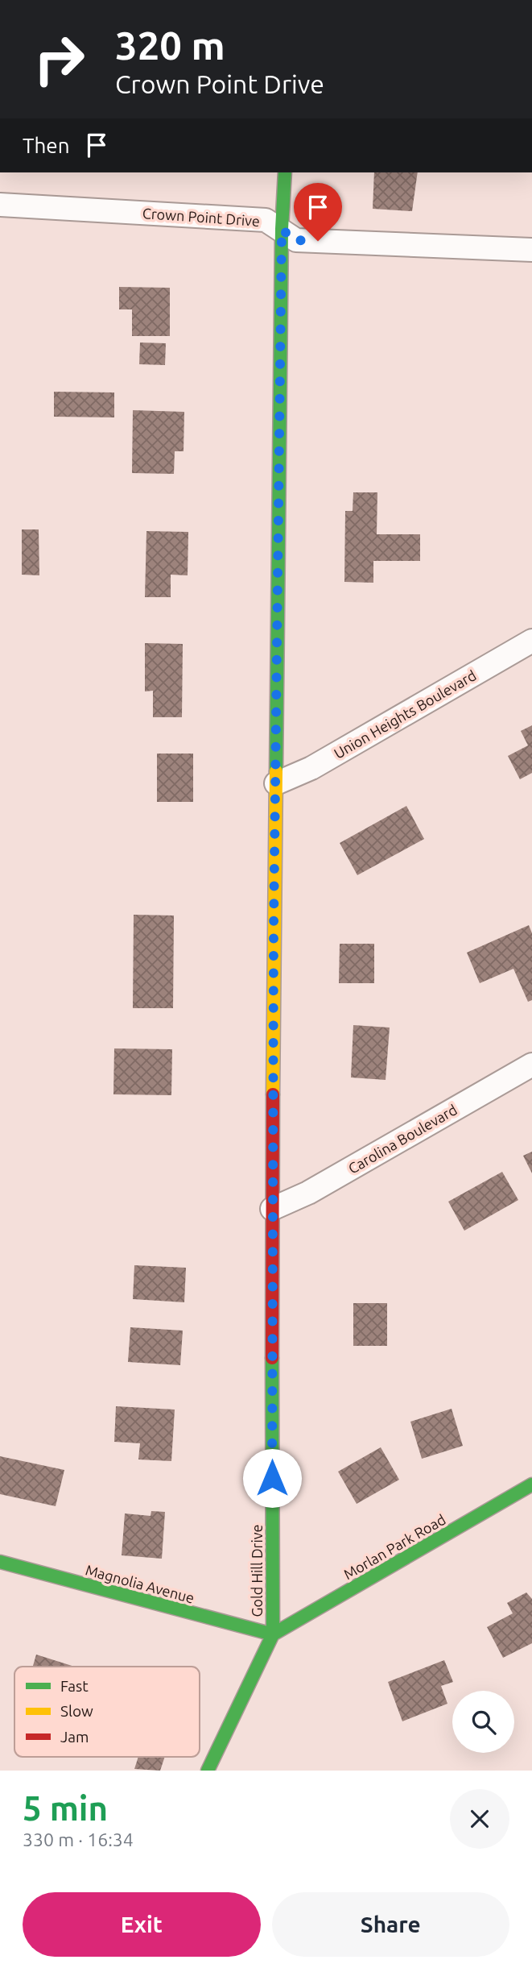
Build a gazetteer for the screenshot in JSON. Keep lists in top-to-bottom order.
{
  "streets": {
    "street": [
      "Crown Point Drive",
      "Union Heights Boulevard",
      "Carolina Boulevard",
      "Morlan Park Road",
      "Gold Hill Drive",
      "Magnolia Avenue"
    ]
  },
  "crossings": [
    ["Crown Point Drive", "Gold Hill Drive"],
    ["Union Heights Boulevard", "Gold Hill Drive"],
    ["Carolina Boulevard", "Gold Hill Drive"],
    ["Morlan Park Road", "Gold Hill Drive"],
    ["Morlan Park Road", "Magnolia Avenue"],
    ["Gold Hill Drive", "Magnolia Avenue"]
  ],
  "legend": ["Fast", "Slow", "Jam"],
  "page": {
    "turn": ["320 m", "Crown Point Drive"],
    "then": "Then",
    "heading": ["5 min", "330 m · 16:34"],
    "buttons": ["Exit", "Share"]
  }
}
